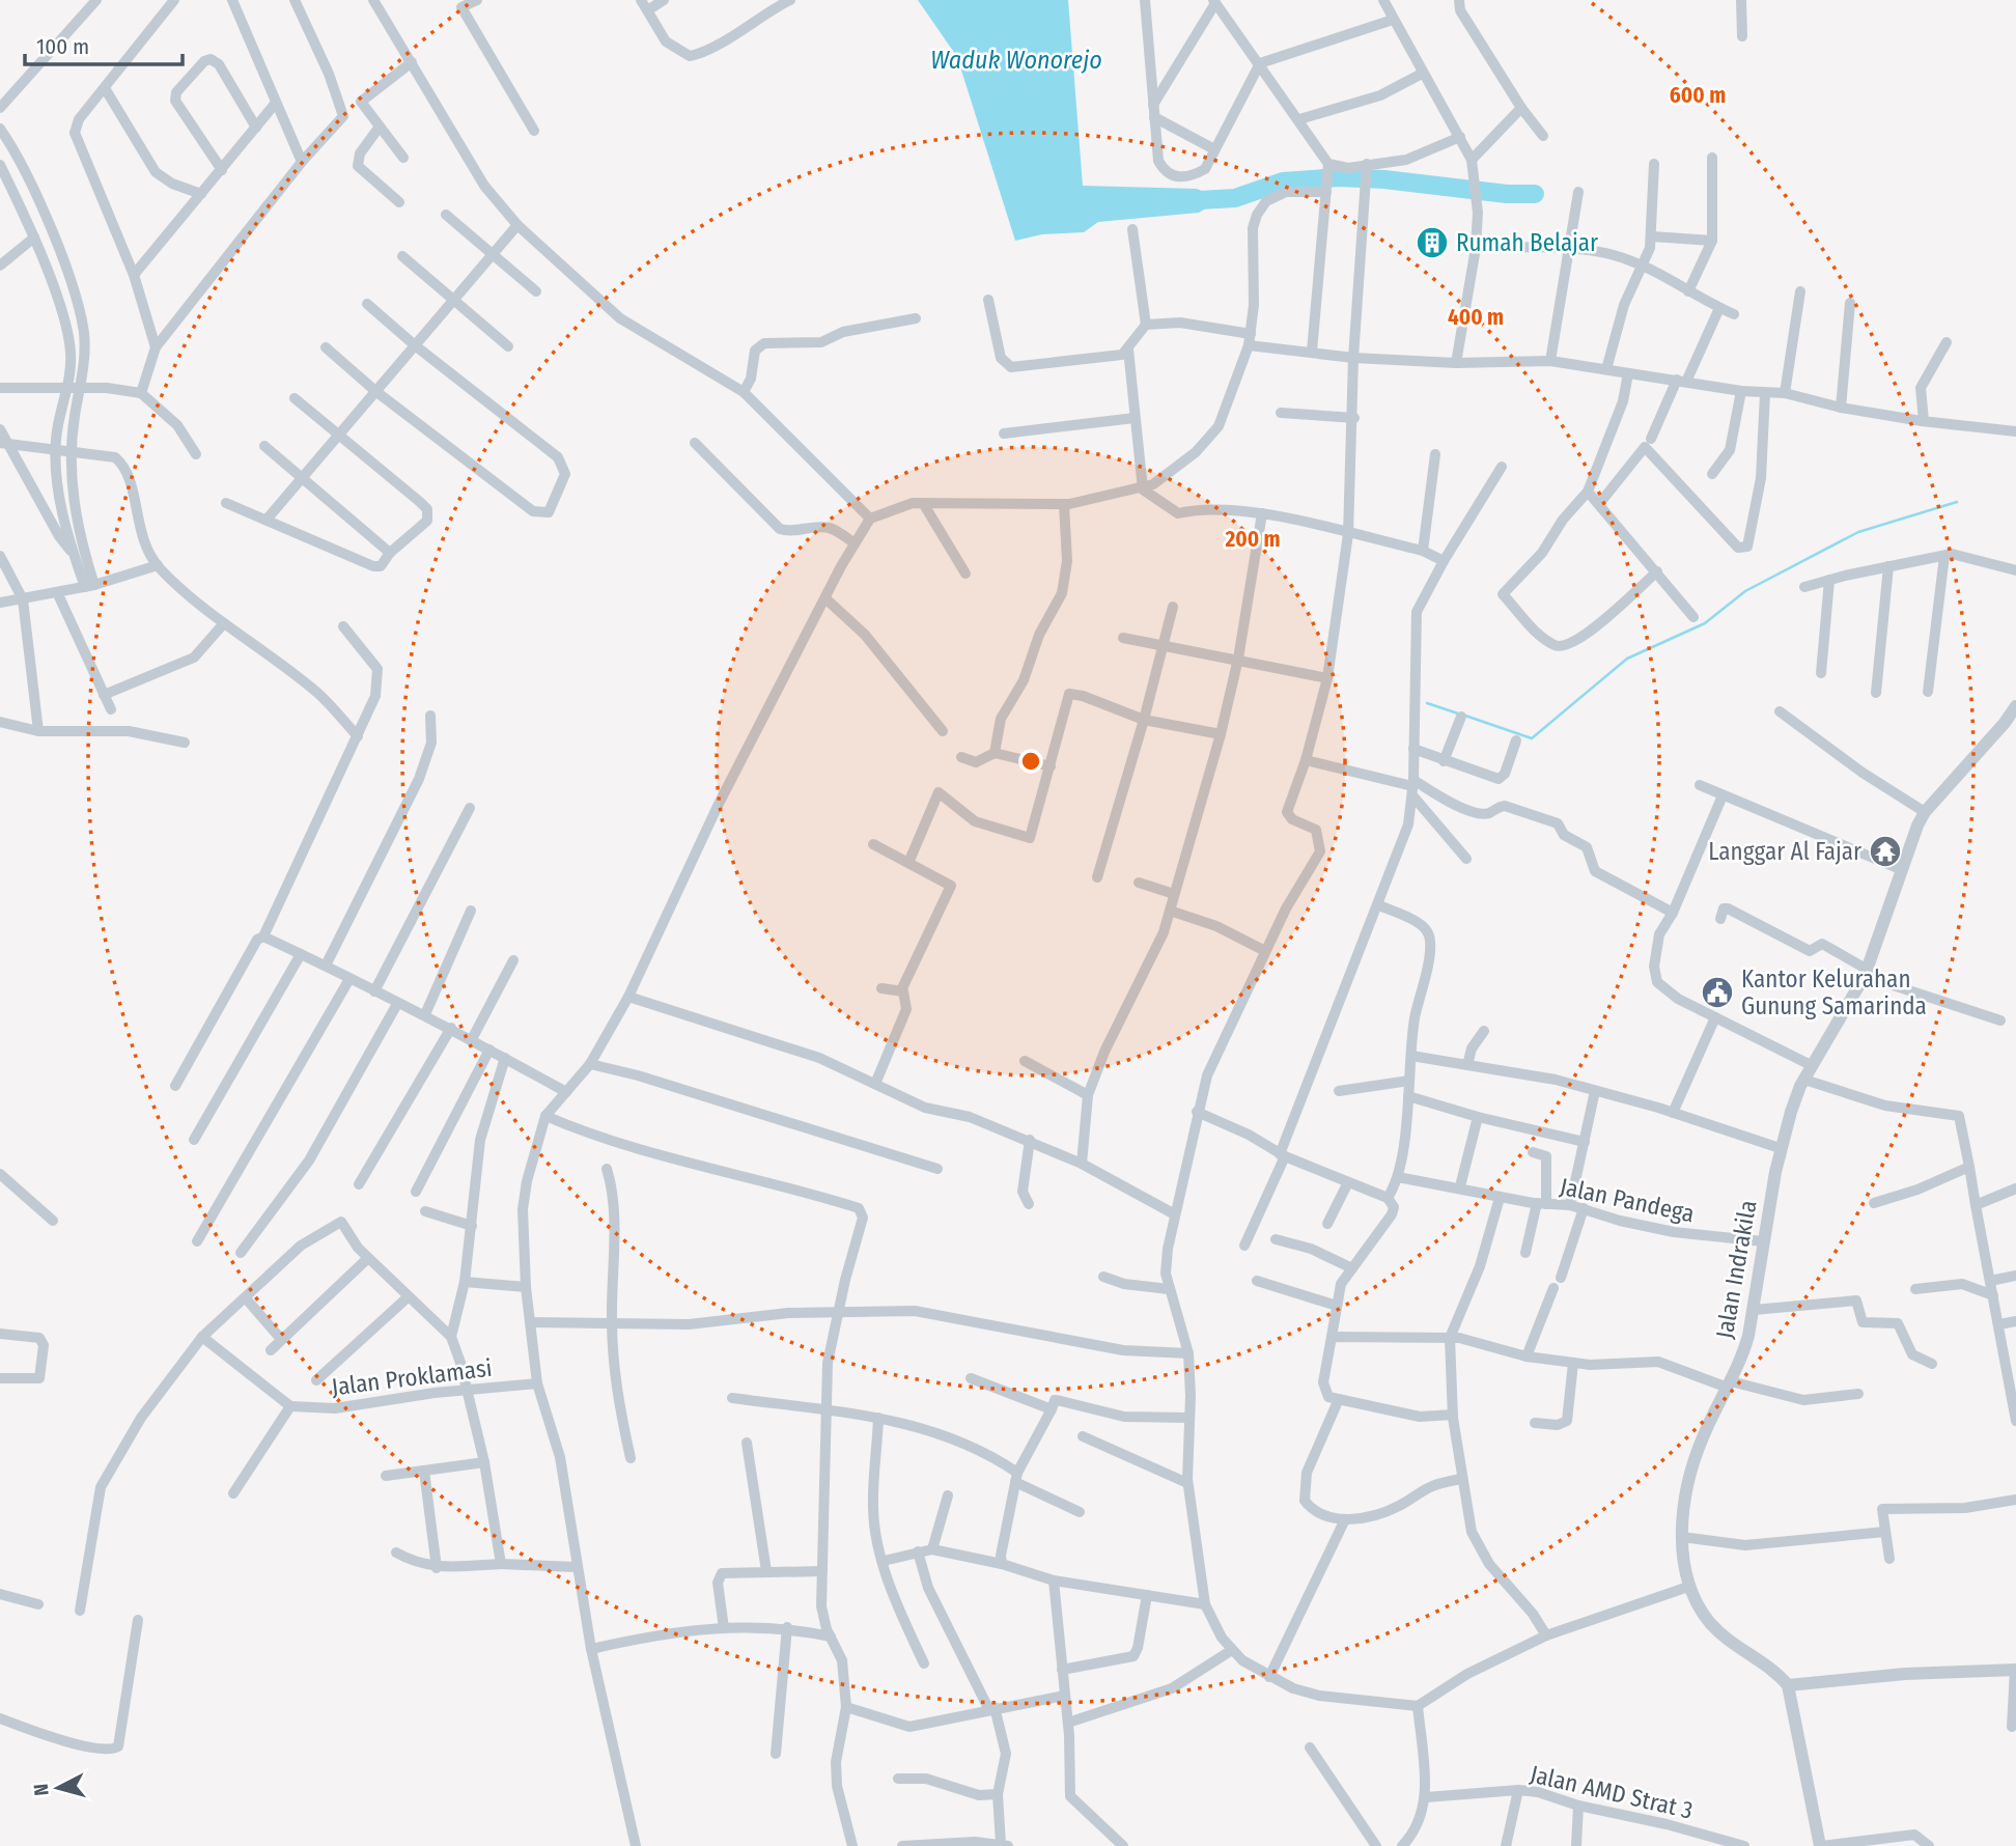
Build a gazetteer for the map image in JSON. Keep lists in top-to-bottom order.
{
  "streets": {
    "street": [
      "Jalan Pandega",
      "Jalan Indrakila",
      "Jalan Proklamasi",
      "Jalan AMD Strat 3"
    ]
  },
  "crossings": [
    ["Jalan Pandega", "Jalan Indrakila"]
  ],
  "water": ["Waduk Wonorejo"],
  "places": {
    "building": ["Rumah Belajar"],
    "temple": ["Langgar Al Fajar"],
    "public building": ["Kantor Kelurahan Gunung Samarinda"]
  },
  "scale_bar": "100 m",
  "north": "left",
  "rings": ["600 m", "400 m", "200 m"]
}
